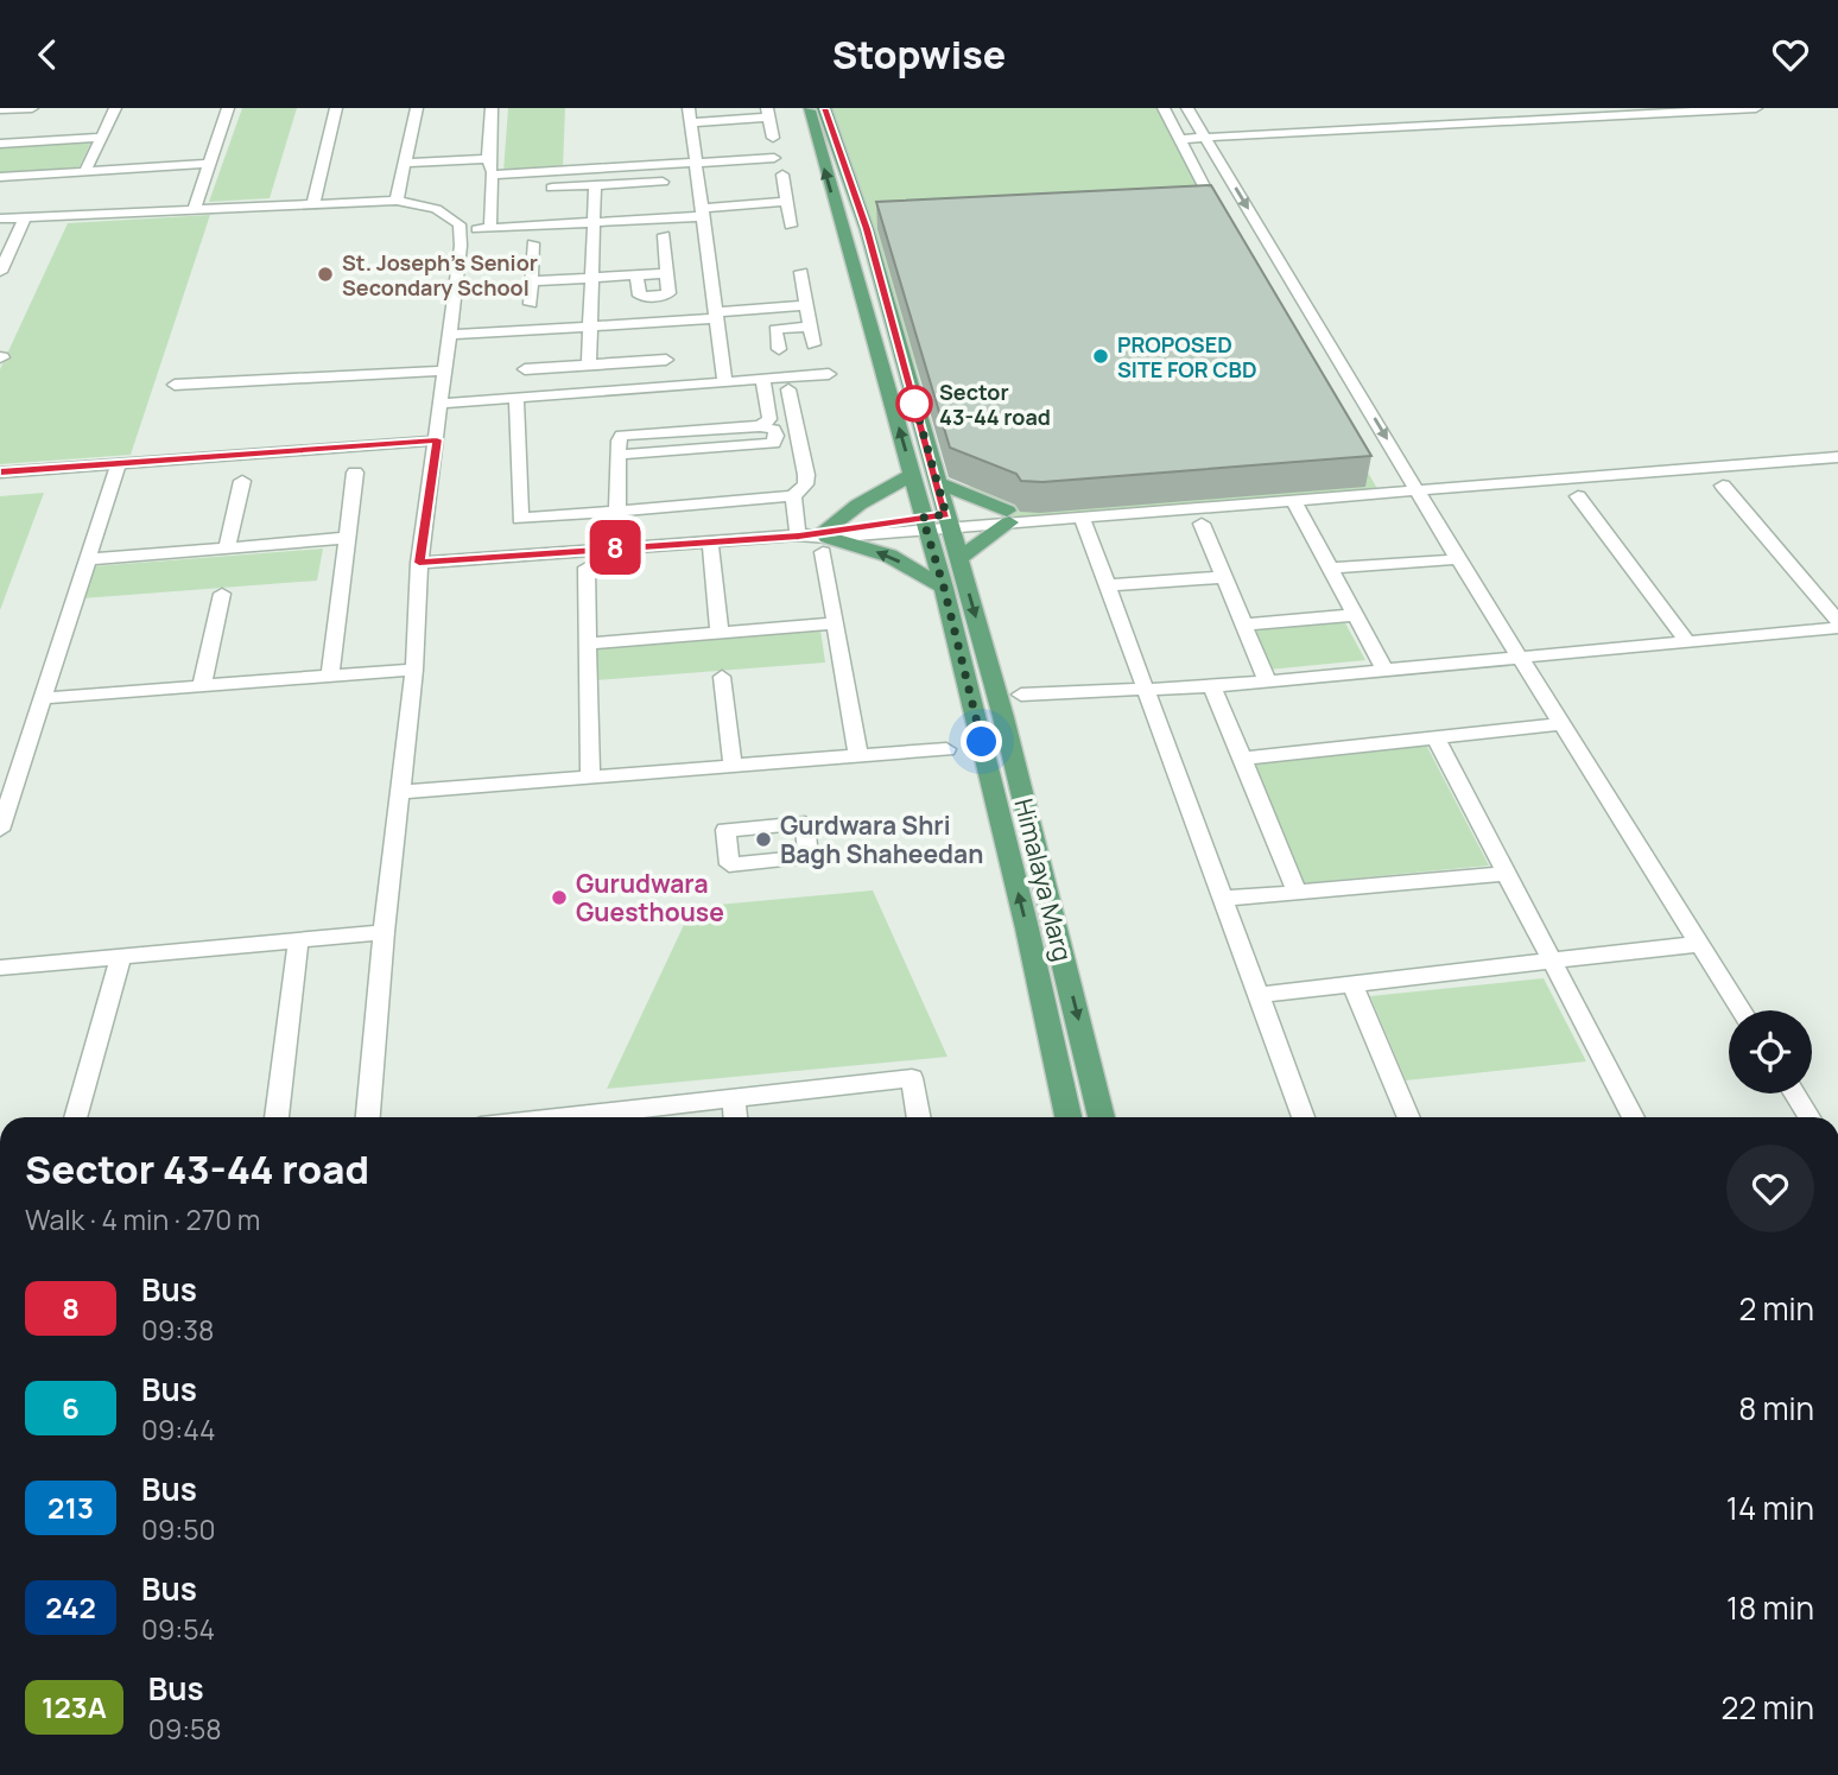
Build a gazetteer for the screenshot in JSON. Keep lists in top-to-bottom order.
{
  "streets": {
    "main road": ["Himalaya Marg"]
  },
  "places": [
    "St. Joseph’s Senior Secondary School",
    "PROPOSED SITE FOR CBD",
    "Sector 43-44 road",
    "Gurdwara Shri Bagh Shaheedan",
    "Gurudwara Guesthouse"
  ],
  "lines": ["bus line 8"],
  "page": {
    "header": "Stopwise",
    "on_map": "8",
    "heading": ["Sector 43-44 road", "Walk · 4 min · 270 m"],
    "list": [
      {
        "mark": "8",
        "name": "Bus",
        "note": "09:38",
        "value": "2 min"
      },
      {
        "mark": "6",
        "name": "Bus",
        "note": "09:44",
        "value": "8 min"
      },
      {
        "mark": "213",
        "name": "Bus",
        "note": "09:50",
        "value": "14 min"
      },
      {
        "mark": "242",
        "name": "Bus",
        "note": "09:54",
        "value": "18 min"
      },
      {
        "mark": "123A",
        "name": "Bus",
        "note": "09:58",
        "value": "22 min"
      }
    ]
  }
}
